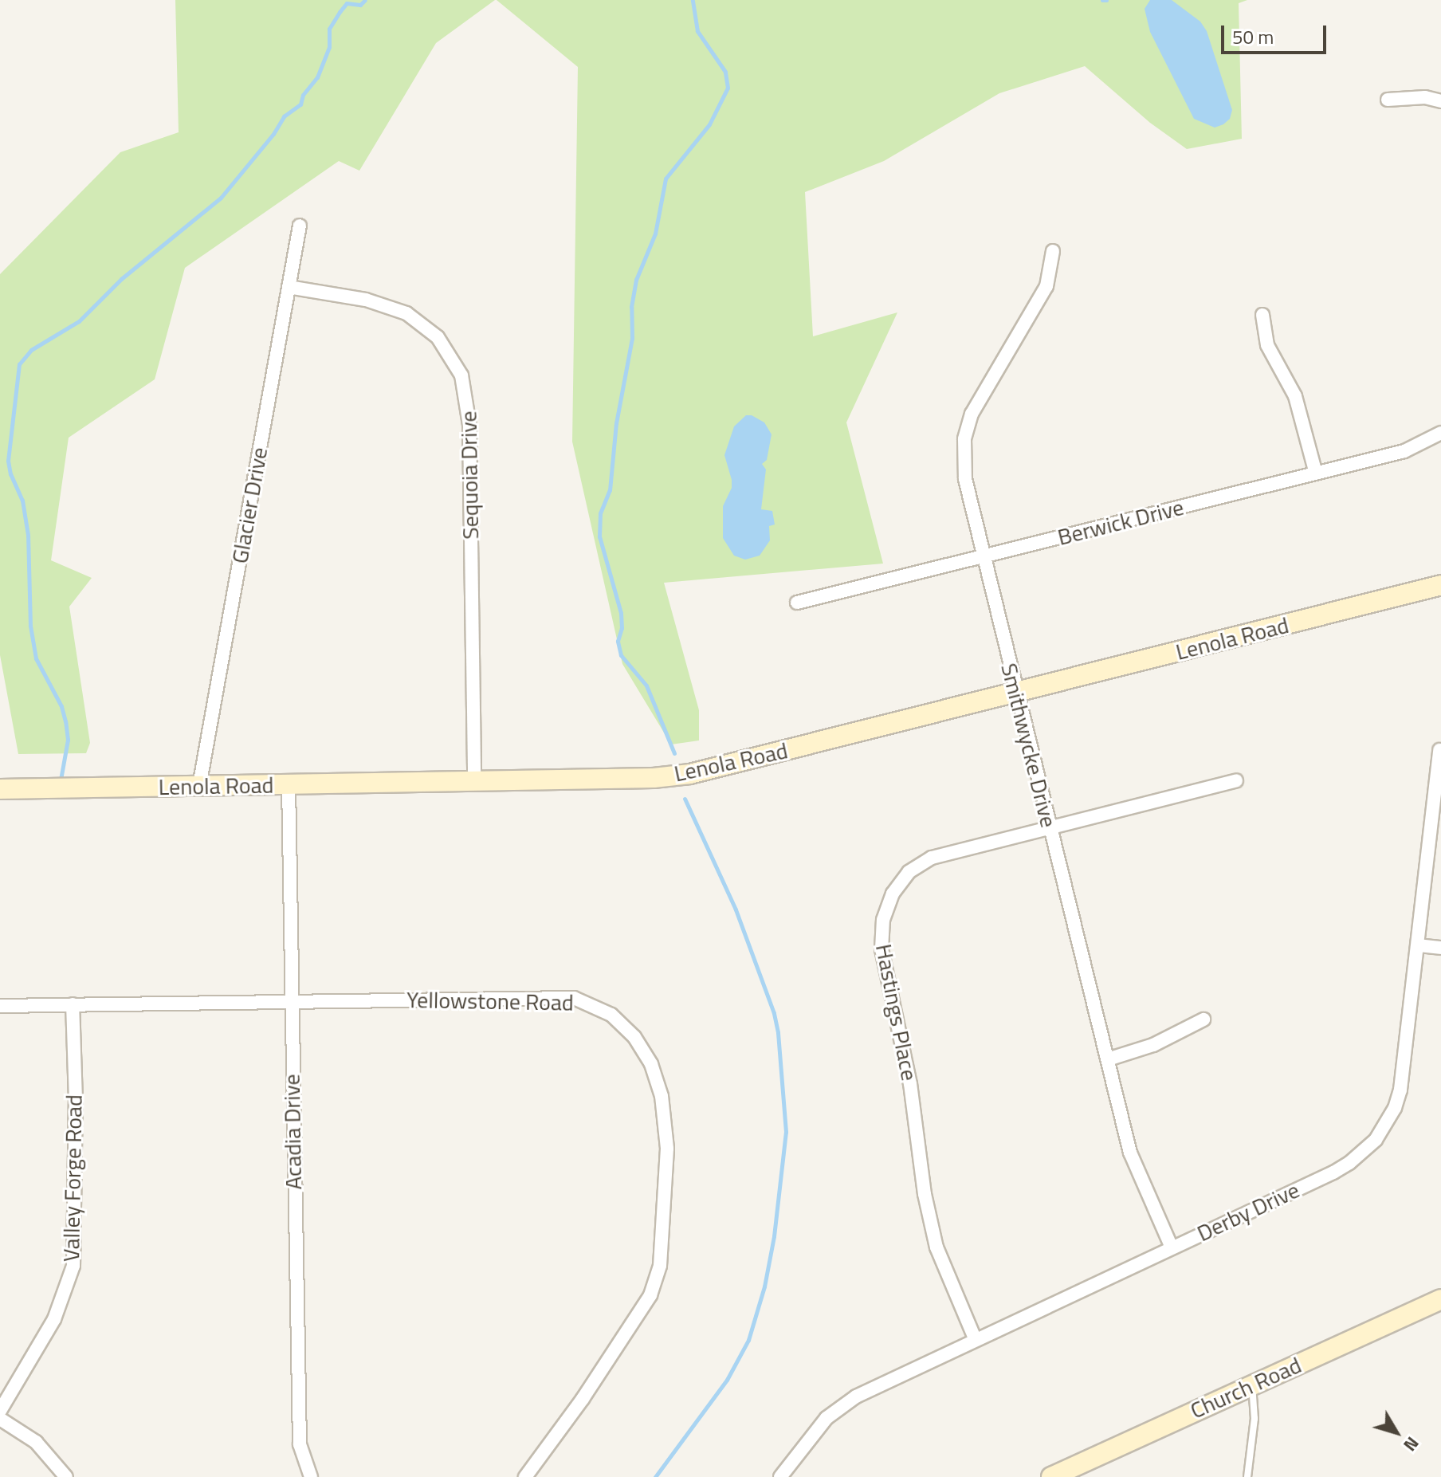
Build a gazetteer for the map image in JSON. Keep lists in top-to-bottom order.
{
  "streets": {
    "main road": ["Lenola Road", "Church Road"],
    "street": [
      "Sequoia Drive",
      "Glacier Drive",
      "Berwick Drive",
      "Smithwycke Drive",
      "Yellowstone Road",
      "Hastings Place",
      "Acadia Drive",
      "Valley Forge Road",
      "Derby Drive"
    ]
  },
  "crossings": [
    ["Sequoia Drive", "Glacier Drive"],
    ["Sequoia Drive", "Lenola Road"],
    ["Glacier Drive", "Lenola Road"],
    ["Berwick Drive", "Smithwycke Drive"],
    ["Lenola Road", "Smithwycke Drive"],
    ["Lenola Road", "Acadia Drive"],
    ["Smithwycke Drive", "Hastings Place"],
    ["Smithwycke Drive", "Derby Drive"],
    ["Yellowstone Road", "Acadia Drive"],
    ["Yellowstone Road", "Valley Forge Road"],
    ["Hastings Place", "Derby Drive"]
  ],
  "scale_bar": "50 m",
  "north": "bottom right"
}
